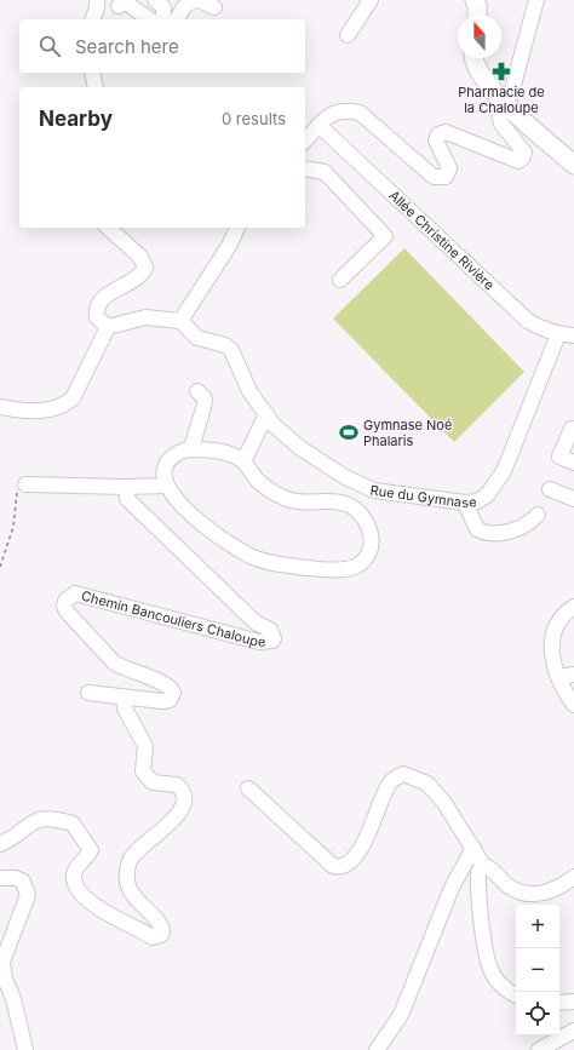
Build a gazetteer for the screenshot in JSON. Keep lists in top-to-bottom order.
{
  "streets": {
    "street": ["Allée Christine Rivière", "Rue du Gymnase", "Chemin Bancouliers Chaloupe"]
  },
  "crossings": [
    ["Allée Christine Rivière", "Rue du Gymnase"]
  ],
  "places": {
    "pharmacy": ["Pharmacie de la Chaloupe"],
    "sports": ["Gymnase Noé Phalaris"]
  },
  "north": "top",
  "page": {
    "search": "Search here",
    "heading": ["Nearby", "0 results"],
    "map_buttons": ["+", "−"]
  }
}
